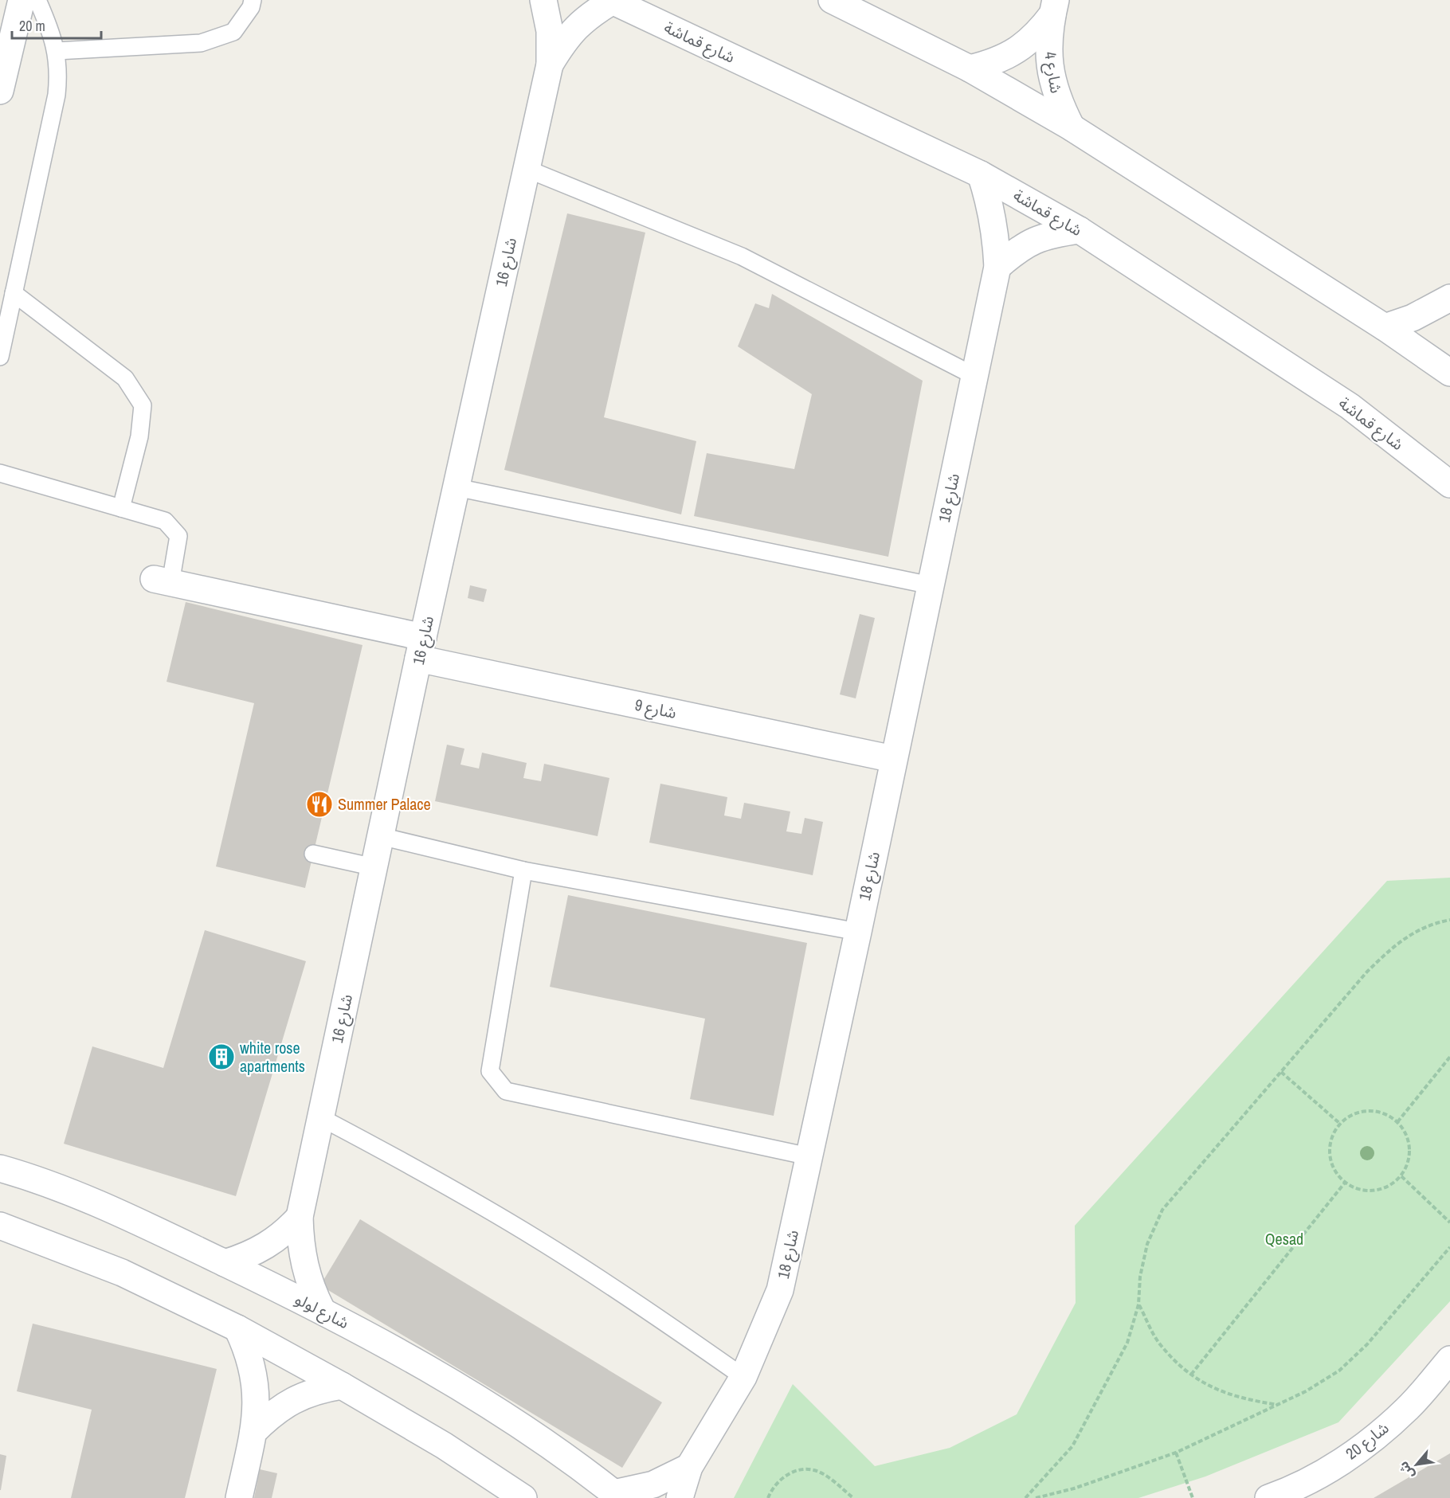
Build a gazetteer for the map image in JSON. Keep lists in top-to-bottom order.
{
  "streets": {
    "street": [
      "شارع قماشة",
      "شارع 4",
      "شارع 16",
      "شارع 18",
      "شارع 9",
      "شارع لولو",
      "شارع 20"
    ]
  },
  "crossings": [
    ["شارع قماشة", "شارع 16"],
    ["شارع قماشة", "شارع 18"],
    ["شارع 16", "شارع 9"],
    ["شارع 16", "شارع لولو"],
    ["شارع 18", "شارع 9"]
  ],
  "parks": ["Qesad"],
  "places": {
    "restaurant": ["Summer Palace"],
    "building": ["white rose apartments"]
  },
  "scale_bar": "20 m",
  "north": "bottom left"
}
